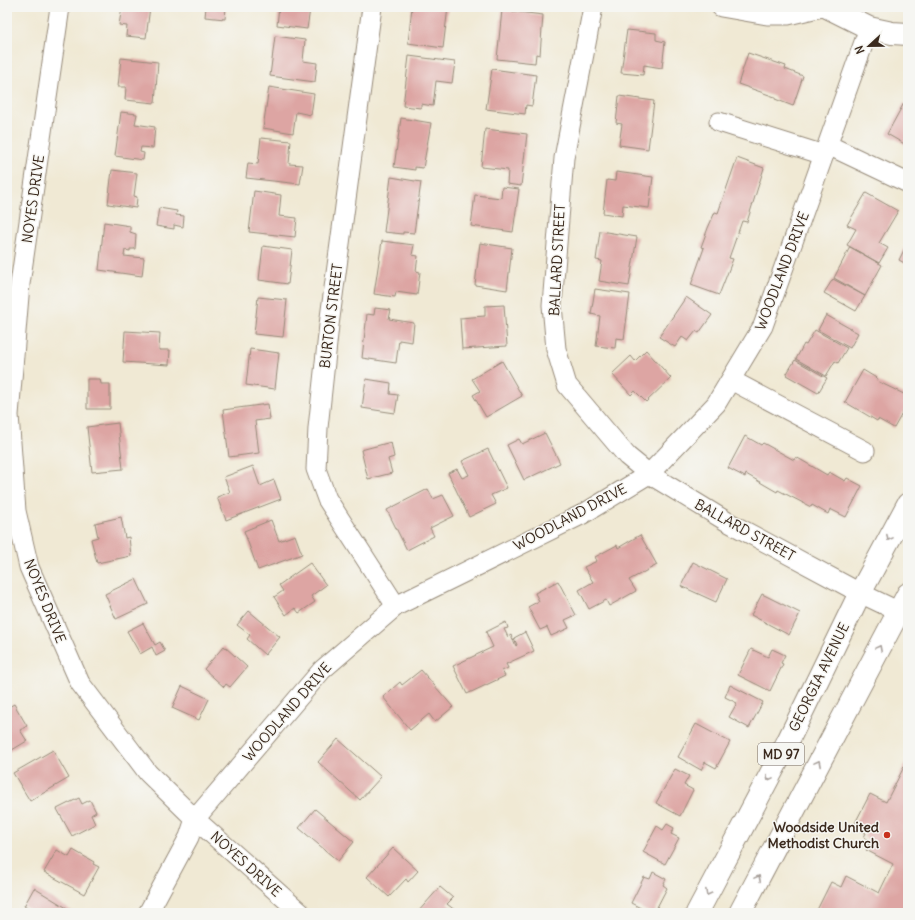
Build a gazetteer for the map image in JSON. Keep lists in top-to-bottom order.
{
  "streets": {
    "main road": ["GEORGIA AVENUE", "MD 97"],
    "street": [
      "NOYES DRIVE",
      "BALLARD STREET",
      "WOODLAND DRIVE",
      "BURTON STREET"
    ]
  },
  "crossings": [
    ["NOYES DRIVE", "WOODLAND DRIVE"],
    ["BALLARD STREET", "WOODLAND DRIVE"],
    ["BALLARD STREET", "GEORGIA AVENUE"],
    ["BALLARD STREET", "MD 97"],
    ["WOODLAND DRIVE", "BURTON STREET"]
  ],
  "places": ["Woodside United Methodist Church"],
  "north": "left"
}
